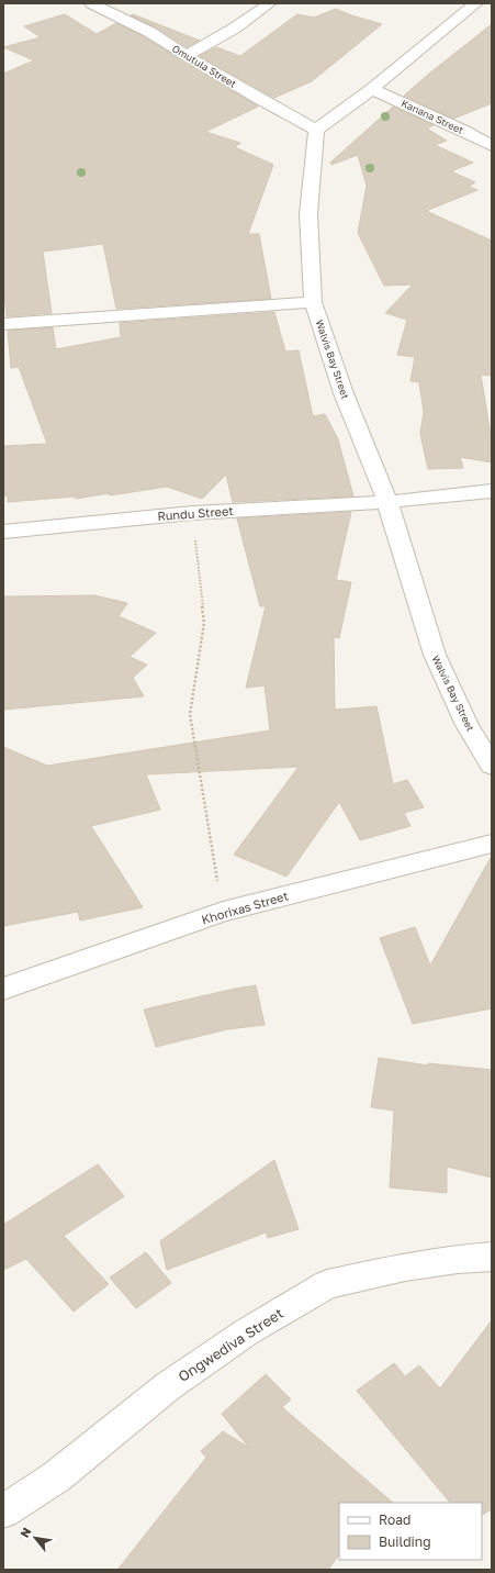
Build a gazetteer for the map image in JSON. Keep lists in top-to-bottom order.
{
  "streets": {
    "street": [
      "Omutula Street",
      "Kanana Street",
      "Walvis Bay Street",
      "Rundu Street",
      "Khorixas Street",
      "Ongwediva Street"
    ]
  },
  "crossings": [
    ["Omutula Street", "Walvis Bay Street"],
    ["Walvis Bay Street", "Rundu Street"]
  ],
  "legend": ["Road", "Building"],
  "north": "top left"
}
